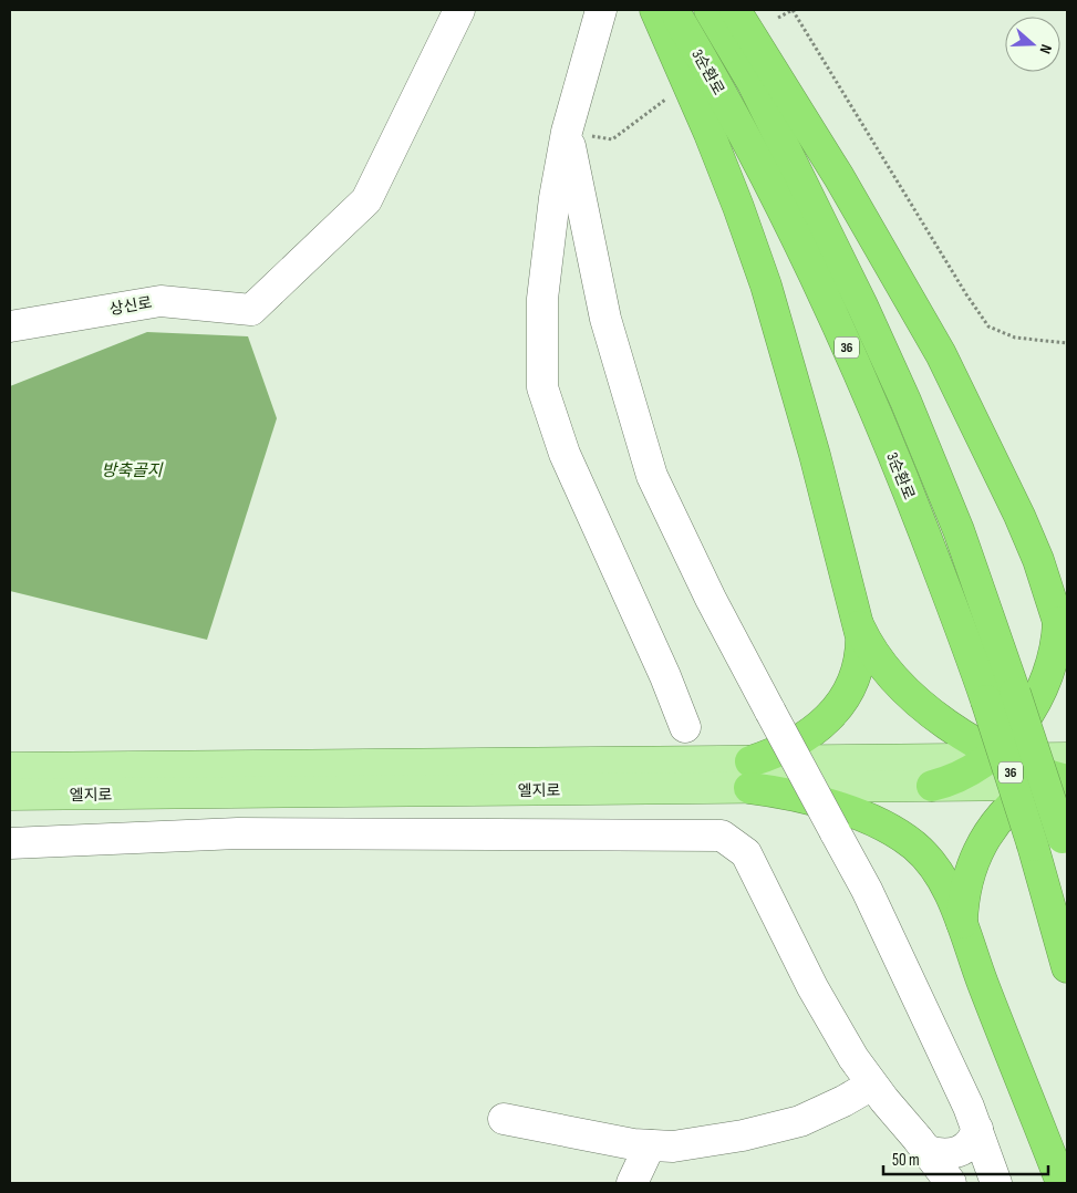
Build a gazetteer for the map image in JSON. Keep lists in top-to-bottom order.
{
  "streets": {
    "highway": ["3순환로", "36"],
    "main road": ["엘지로"],
    "street": ["상신로"]
  },
  "water": ["방축골지"],
  "scale_bar": "50 m",
  "north": "right"
}
